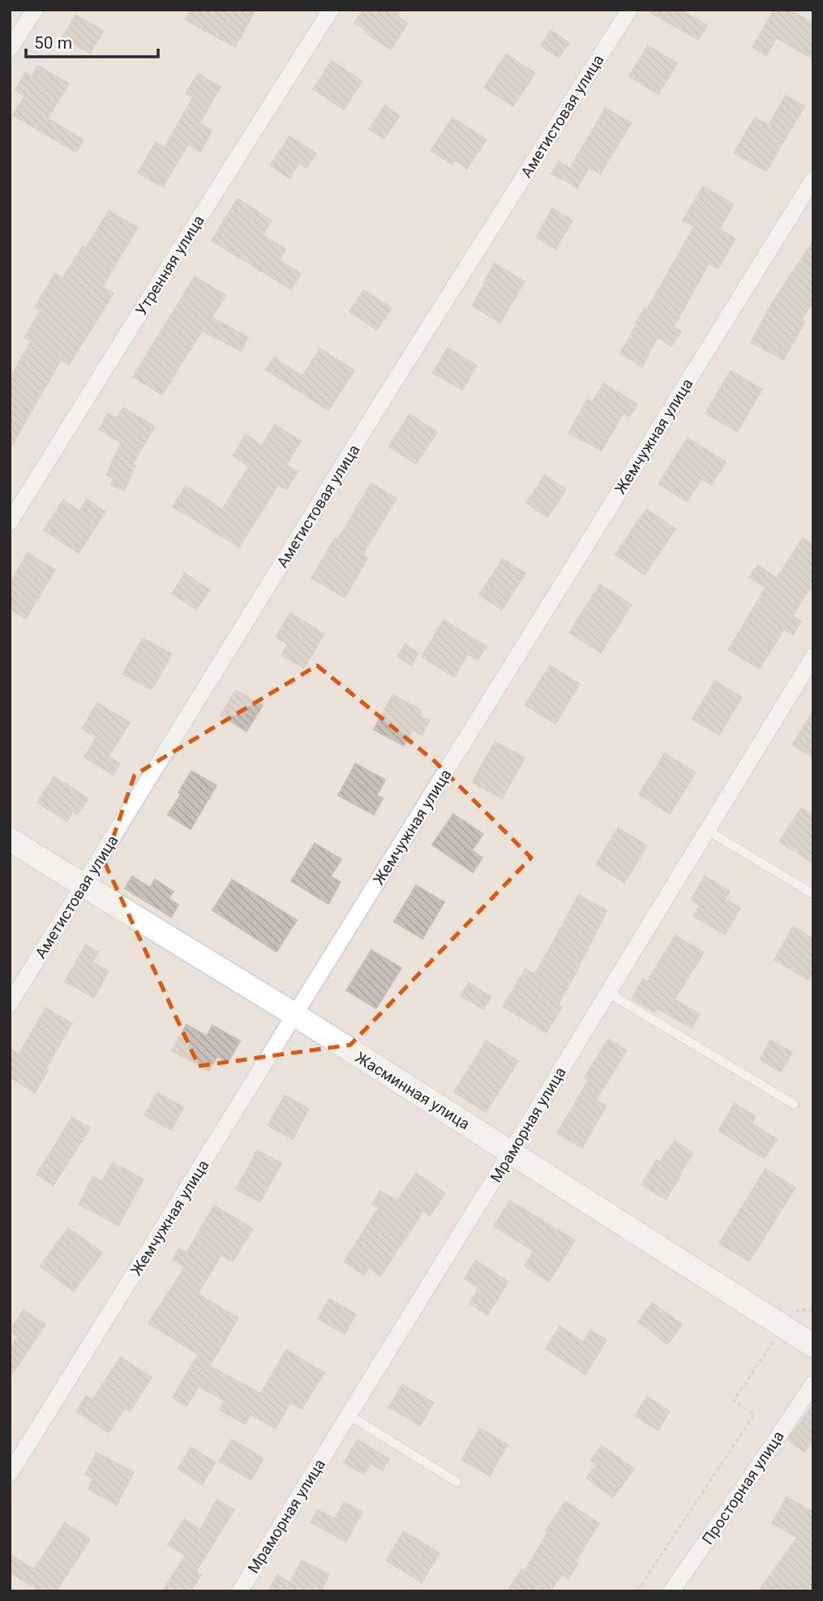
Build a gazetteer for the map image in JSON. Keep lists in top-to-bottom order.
{
  "streets": {
    "street": [
      "Аметистовая улица",
      "Утренняя улица",
      "Жемчужная улица",
      "Жасминная улица",
      "Мраморная улица",
      "Просторная улица"
    ]
  },
  "crossings": [
    ["Аметистовая улица", "Жасминная улица"],
    ["Жемчужная улица", "Жасминная улица"],
    ["Жасминная улица", "Мраморная улица"]
  ],
  "scale_bar": "50 m"
}
